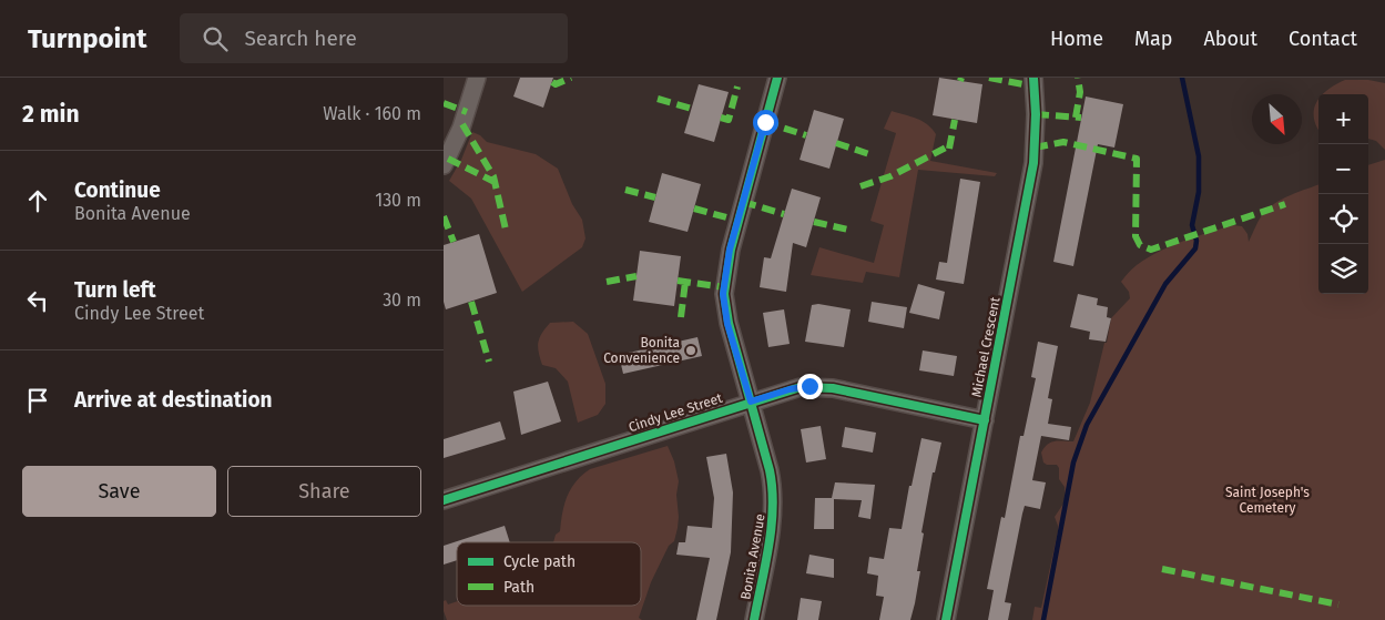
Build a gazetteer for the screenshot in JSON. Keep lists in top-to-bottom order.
{
  "streets": {
    "street": ["Michael Crescent", "Cindy Lee Street", "Bonita Avenue"]
  },
  "crossings": [
    ["Michael Crescent", "Cindy Lee Street"],
    ["Cindy Lee Street", "Bonita Avenue"]
  ],
  "parks": ["Saint Joseph's Cemetery"],
  "places": ["Bonita Convenience"],
  "legend": ["Cycle path", "Path"],
  "north": "bottom right",
  "page": {
    "header": "Turnpoint",
    "search": "Search here",
    "nav": [
      "Home",
      "Map",
      "About",
      "Contact"
    ],
    "heading": ["2 min", "Walk · 160 m"],
    "map_buttons": ["+", "−"],
    "list": [
      ["Continue", "Bonita Avenue", "130 m"],
      ["Turn left", "Cindy Lee Street", "30 m"],
      "Arrive at destination"
    ],
    "buttons": ["Save", "Share"]
  }
}
